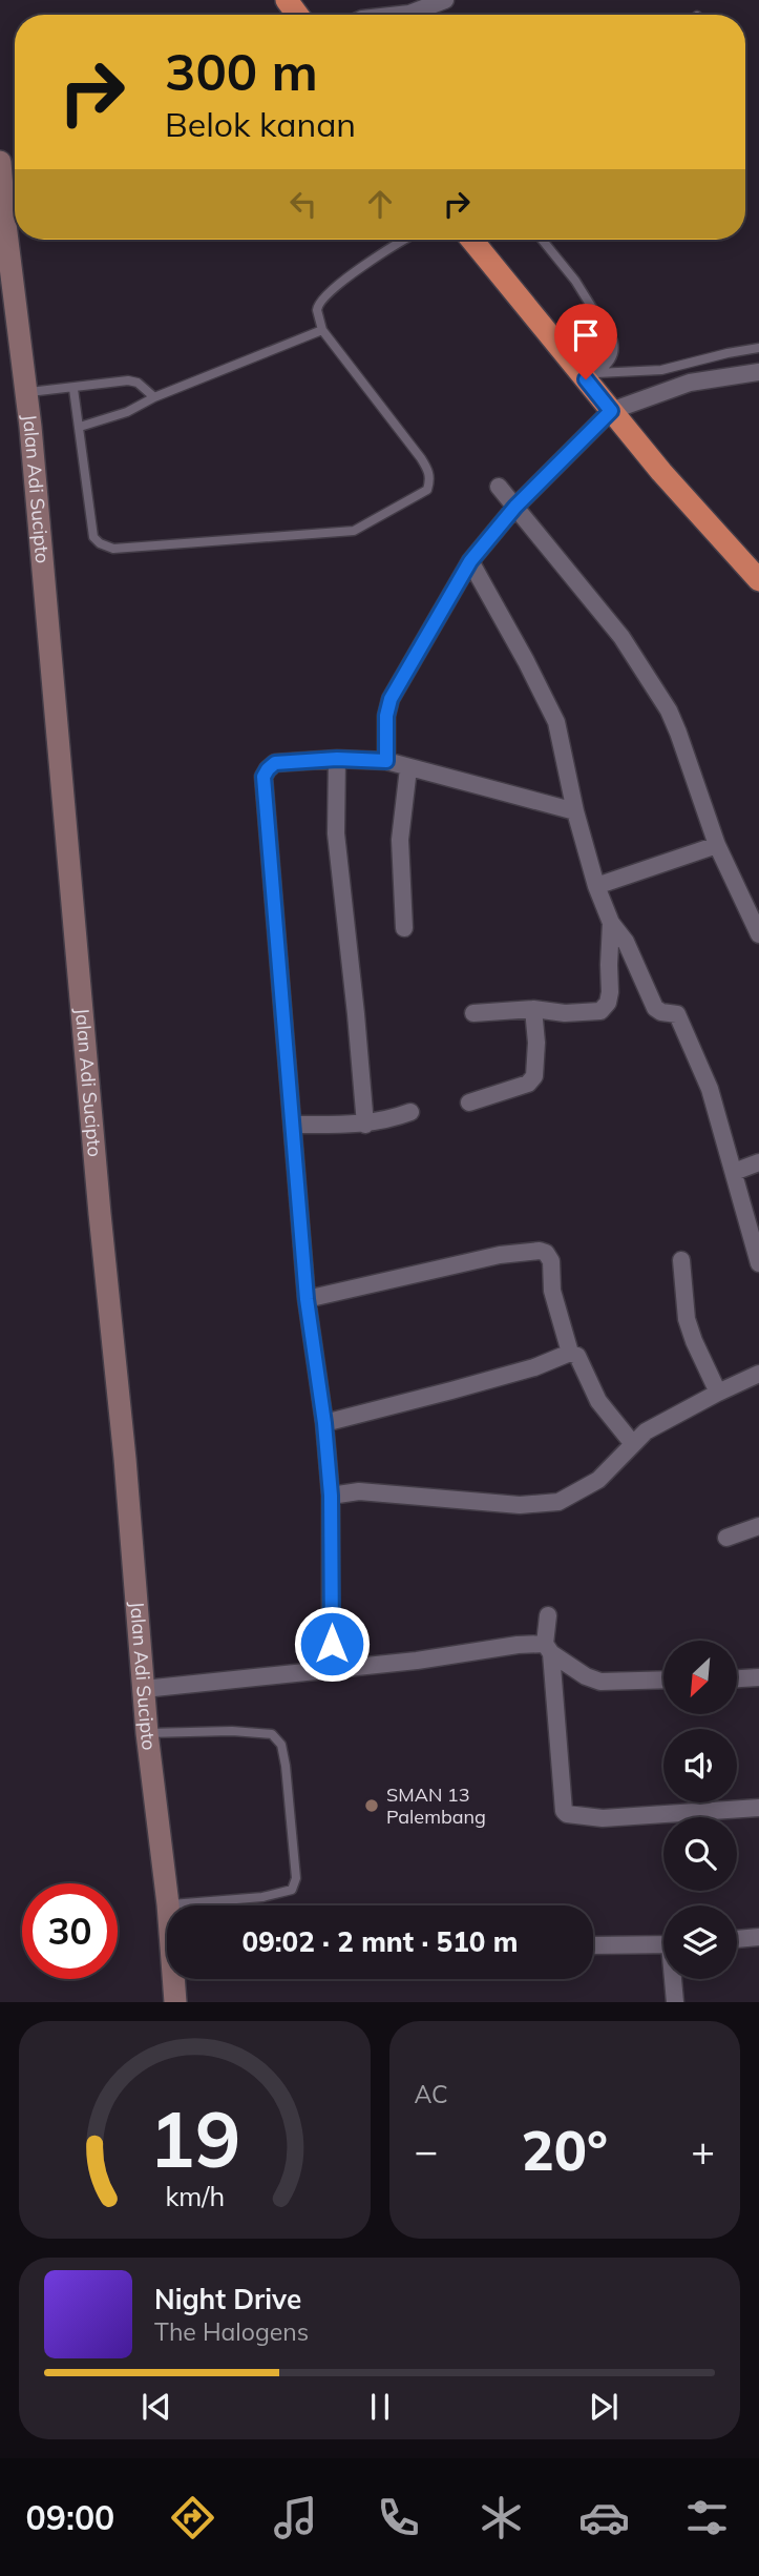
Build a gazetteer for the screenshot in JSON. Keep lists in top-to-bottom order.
{
  "streets": {
    "street": ["Jalan Adi Sucipto"]
  },
  "places": ["SMAN 13 Palembang"],
  "north": "bottom left",
  "page": {
    "turn": ["300 m", "Belok kanan"],
    "limit": "30",
    "trip": "09:02 · 2 mnt · 510 m",
    "tile": "AC",
    "heat": ["−", "20°", "+"],
    "song": ["Night Drive", "The Halogens"],
    "tabs": "09:00",
    "gauge": ["19", "km/h"]
  }
}
